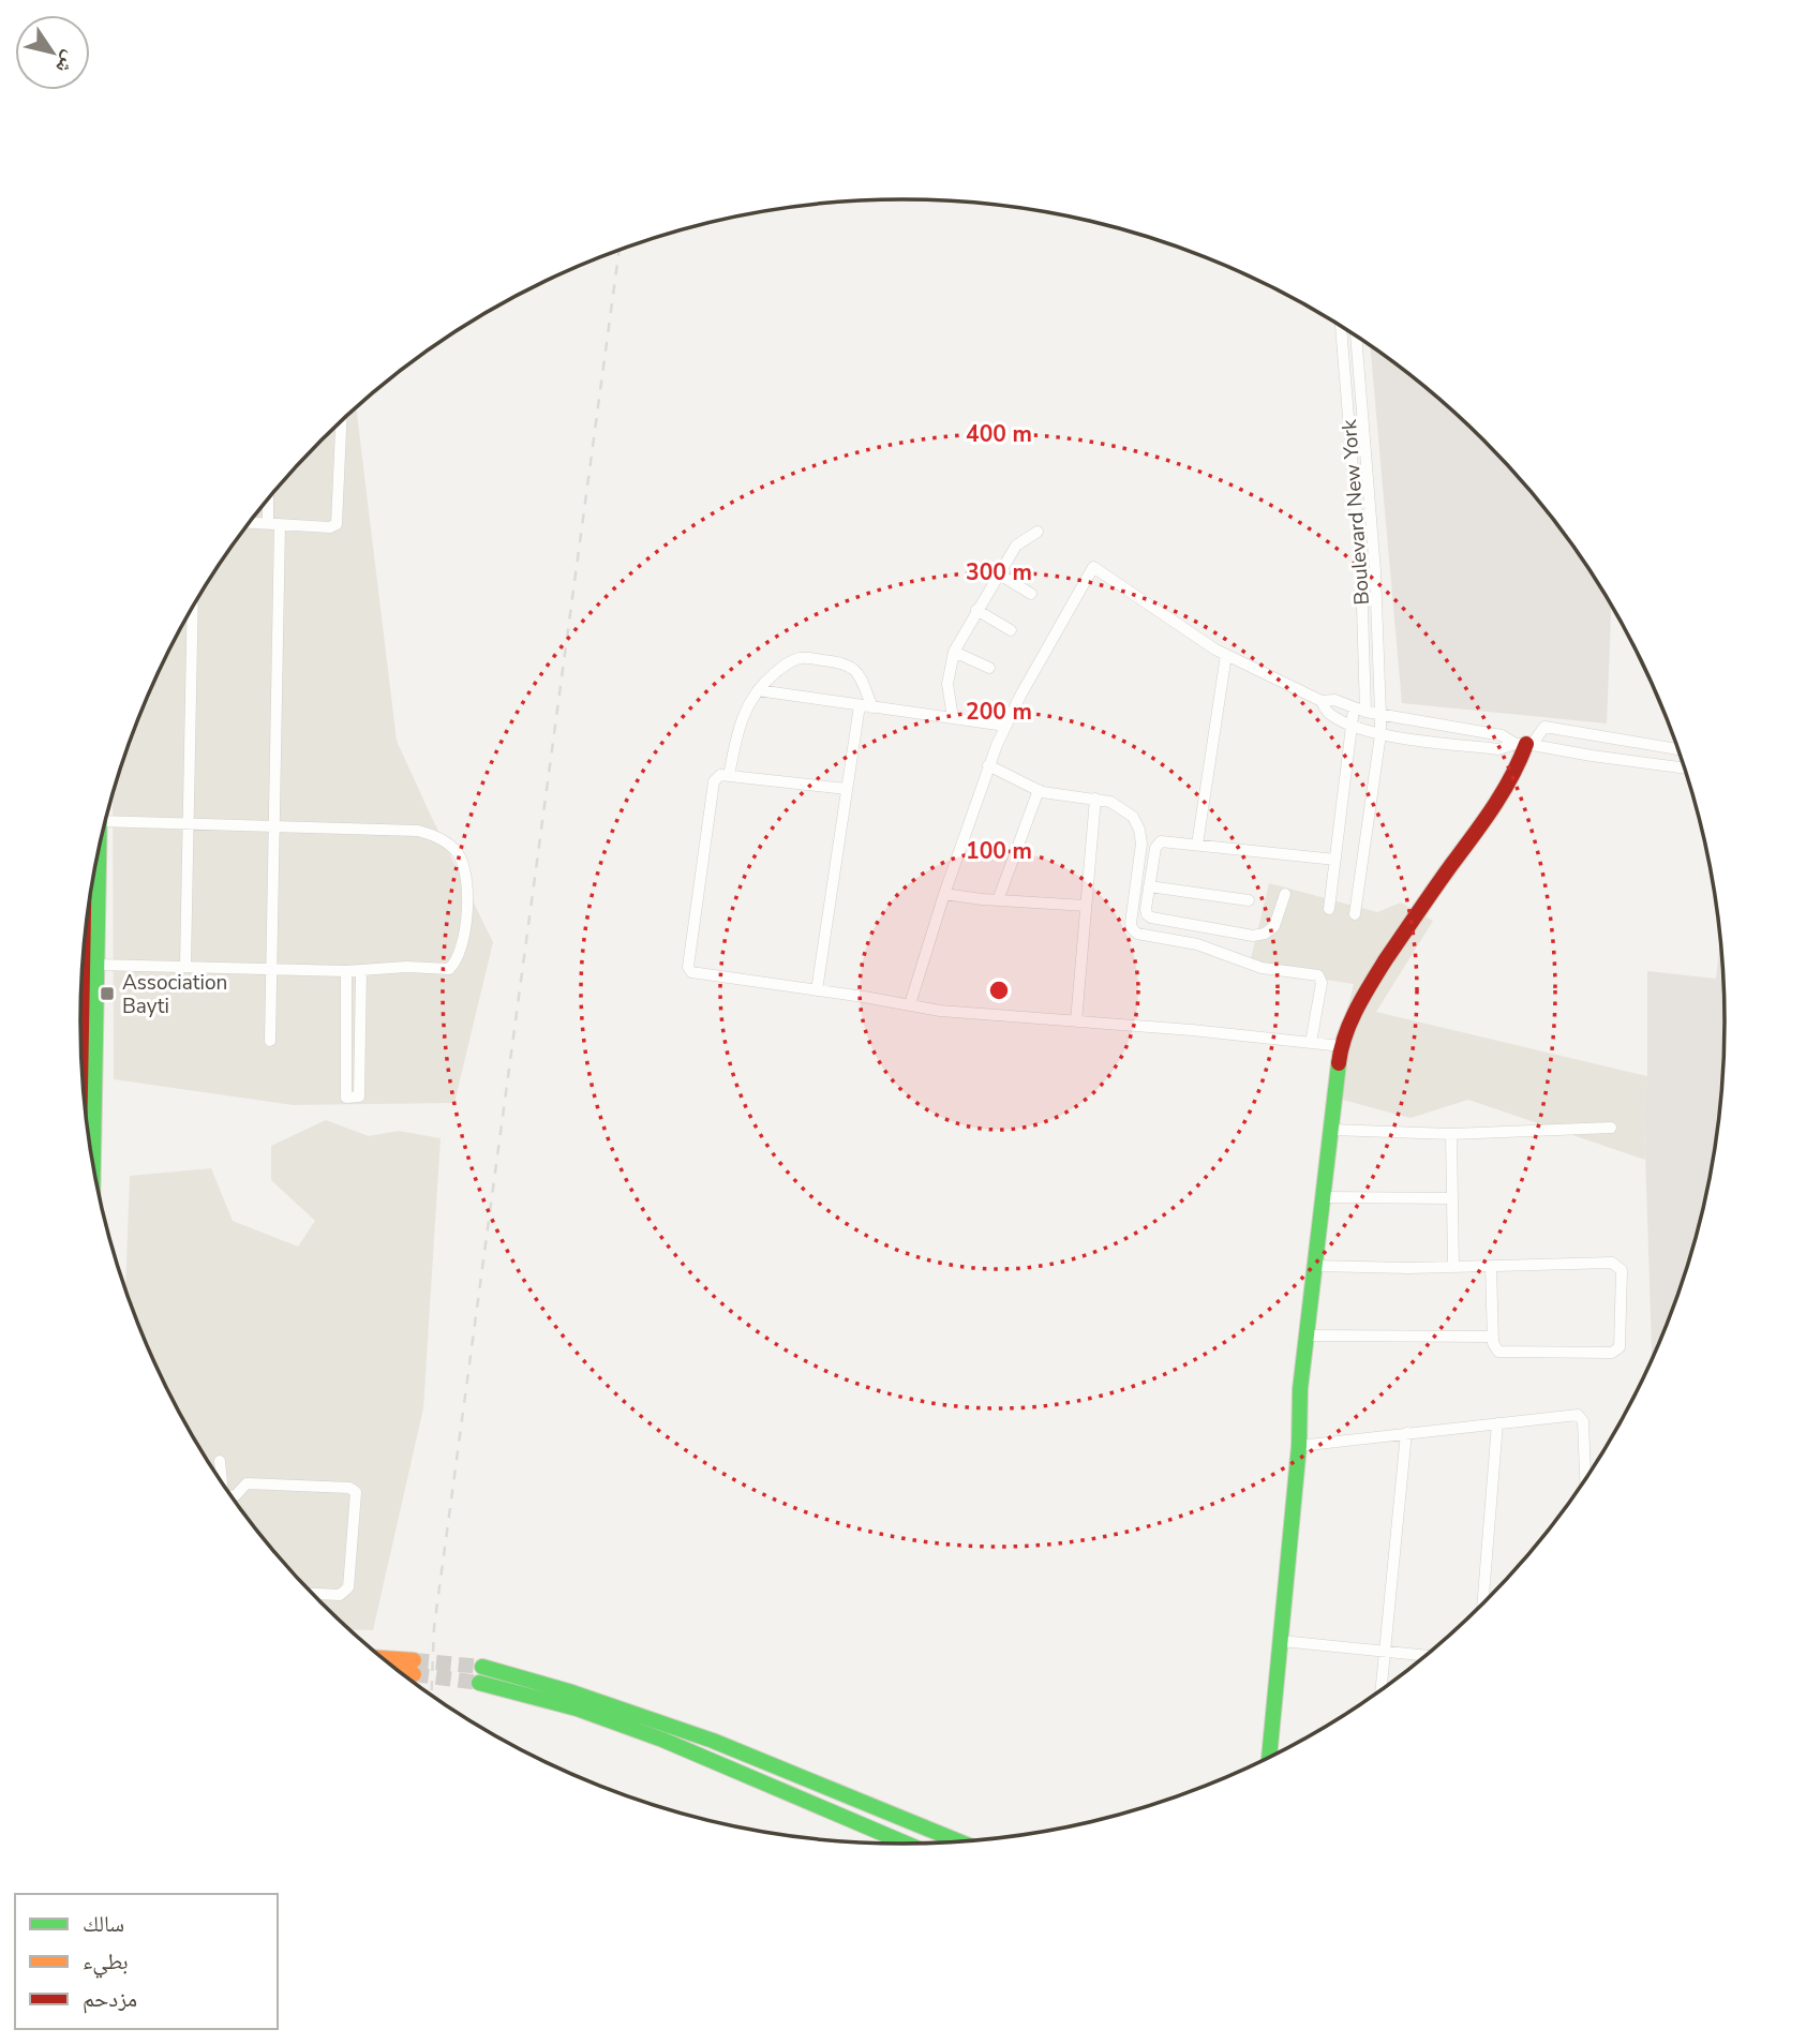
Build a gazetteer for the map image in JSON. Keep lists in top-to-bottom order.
{
  "streets": {
    "street": ["Boulevard New York"]
  },
  "places": {
    "transit": ["Association Bayti"]
  },
  "legend": ["سالك", "بطيء", "مزدحم"],
  "north": "bottom right",
  "rings": [
    "400 m",
    "300 m",
    "200 m",
    "100 m"
  ]
}
